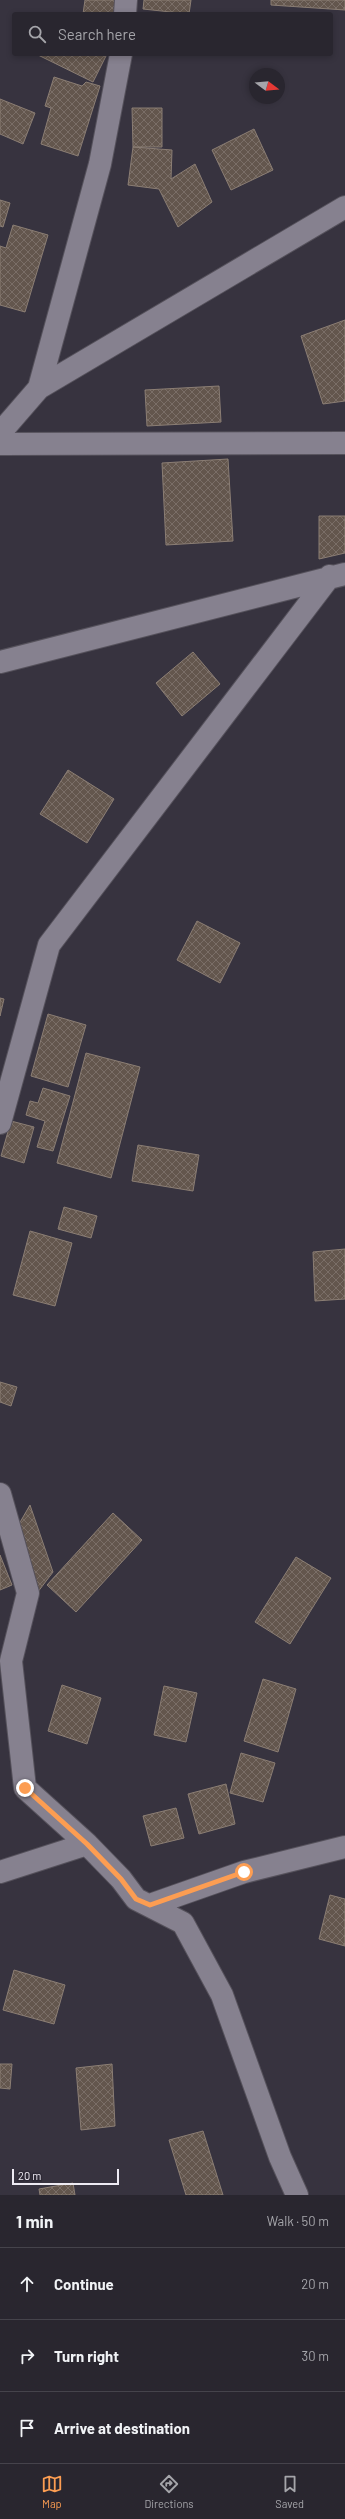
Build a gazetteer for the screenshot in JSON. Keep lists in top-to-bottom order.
{
  "scale_bar": "20 m",
  "north": "right",
  "page": {
    "search": "Search here",
    "scale": "20 m",
    "heading": ["1 min", "Walk · 50 m"],
    "list": [
      ["Continue", "20 m"],
      ["Turn right", "30 m"],
      "Arrive at destination"
    ],
    "nav": ["Map", "Directions", "Saved"]
  }
}
